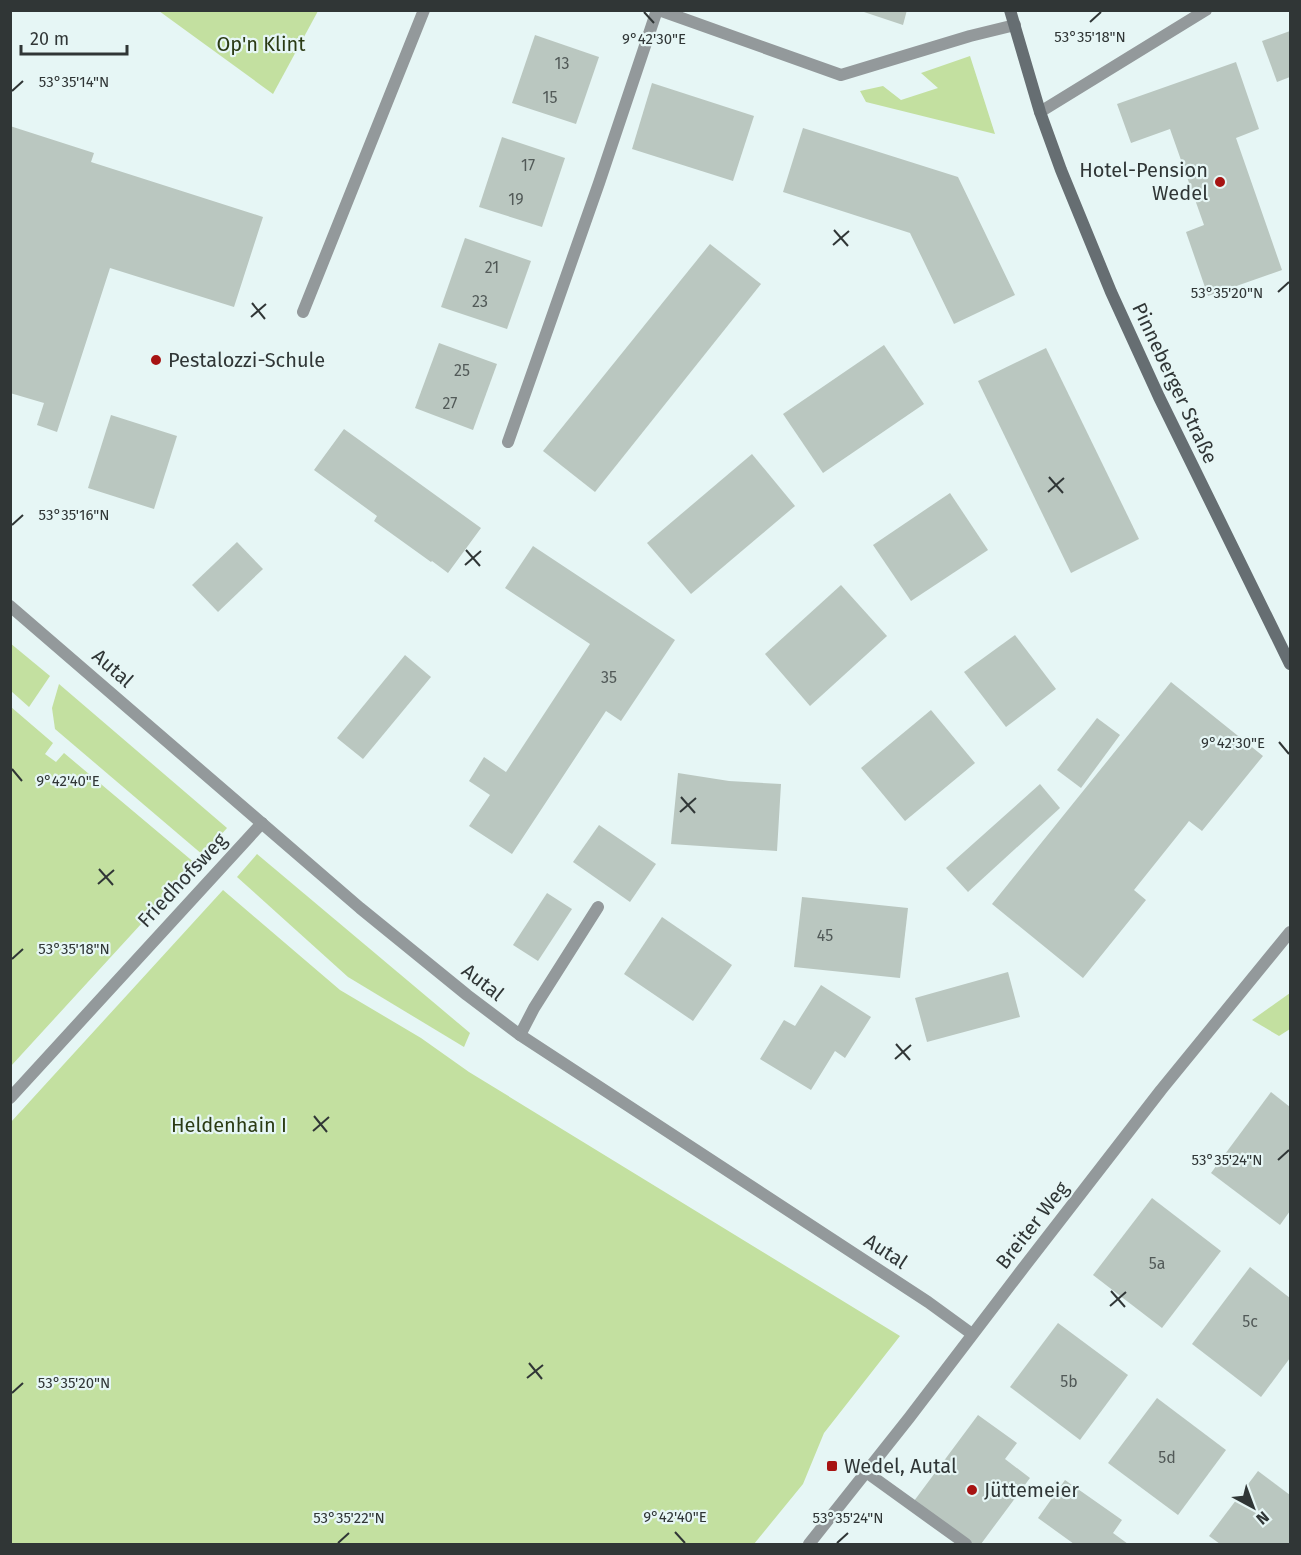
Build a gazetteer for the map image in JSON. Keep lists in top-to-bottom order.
{
  "streets": {
    "main road": ["Pinneberger Straße"],
    "street": ["Autal", "Friedhofsweg", "Breiter Weg"]
  },
  "crossings": [
    ["Autal", "Friedhofsweg"],
    ["Autal", "Breiter Weg"]
  ],
  "parks": ["Op'n Klint", "Heldenhain I"],
  "places": {
    "other": ["Hotel-Pension Wedel", "Pestalozzi-Schule", "Jüttemeier"],
    "transit": ["Wedel, Autal"]
  },
  "house_numbers": [
    "13",
    "15",
    "17",
    "19",
    "21",
    "23",
    "25",
    "27",
    "35",
    "45",
    "5a",
    "5c",
    "5b",
    "5d"
  ],
  "scale_bar": "20 m",
  "north": "bottom right",
  "coordinates": [
    "53°35'18\"N",
    "9°42'30\"E",
    "53°35'14\"N",
    "53°35'20\"N",
    "53°35'16\"N",
    "9°42'40\"E",
    "53°35'24\"N",
    "53°35'22\"N"
  ]
}
